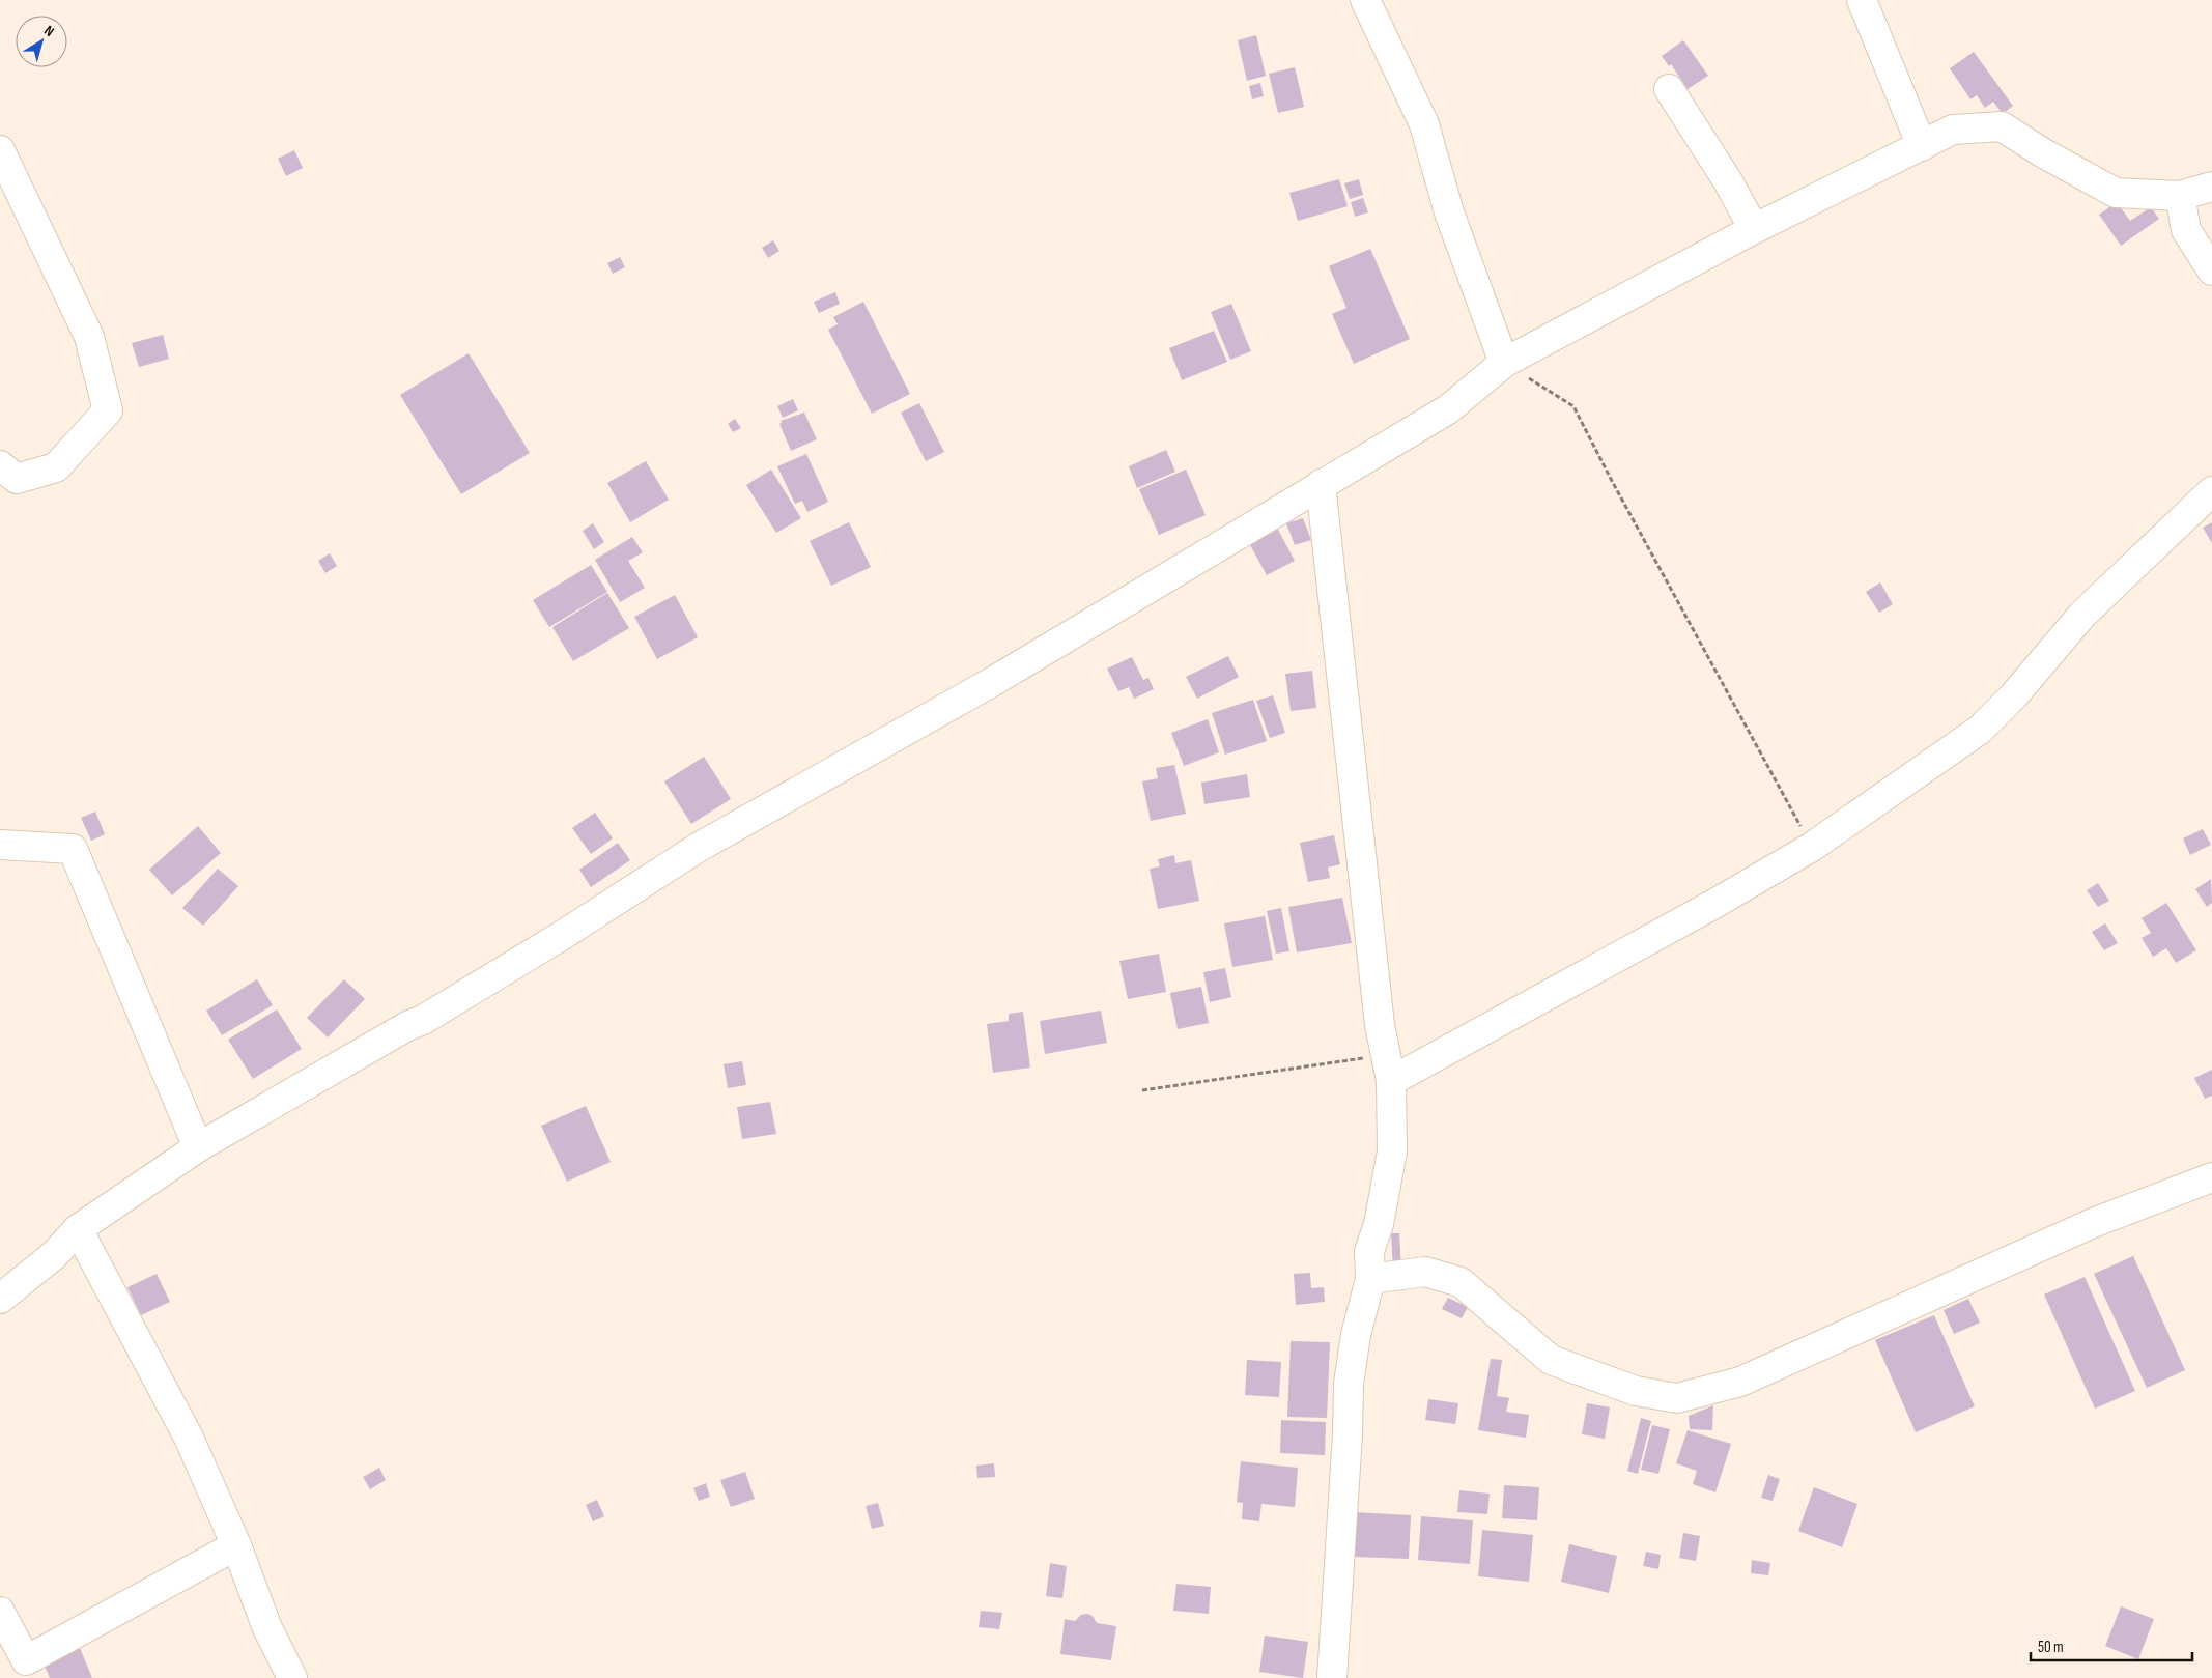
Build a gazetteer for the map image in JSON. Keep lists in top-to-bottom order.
{
  "scale_bar": "50 m",
  "north": "top right"
}
